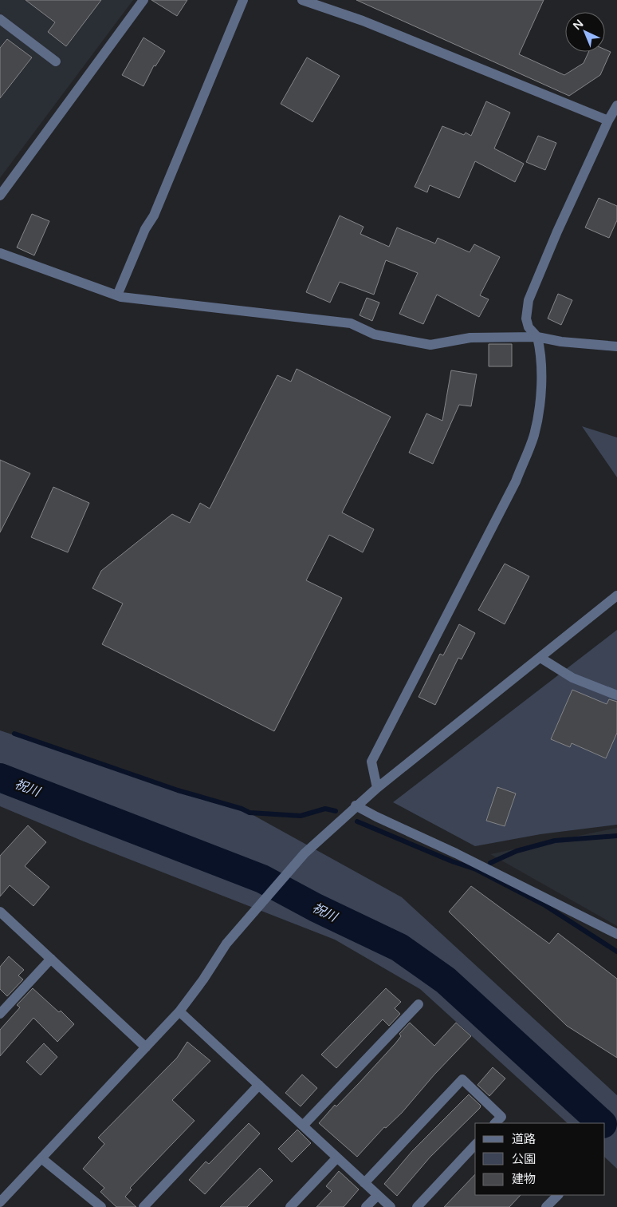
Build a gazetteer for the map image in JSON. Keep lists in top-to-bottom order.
{
  "water": ["祝川"],
  "legend": ["道路", "公園", "建物"],
  "north": "top left"
}
